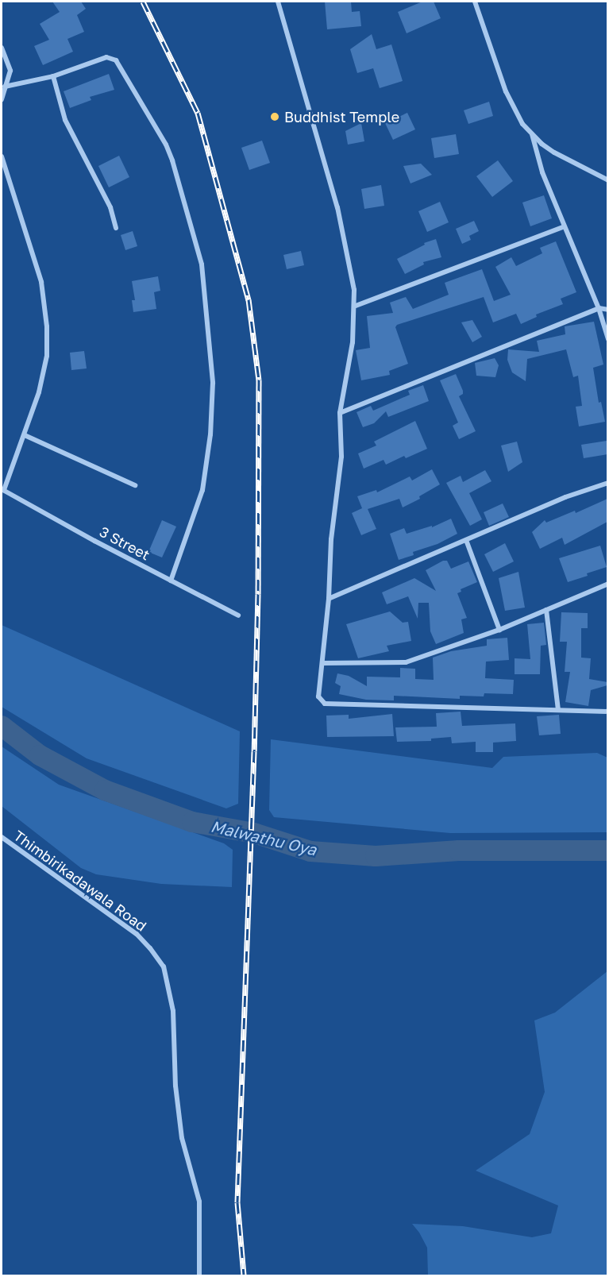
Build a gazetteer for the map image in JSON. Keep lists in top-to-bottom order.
{
  "streets": {
    "street": ["3 Street", "Thimbirikadawala Road"]
  },
  "water": ["Malwathu Oya"],
  "places": ["Buddhist Temple"]
}
